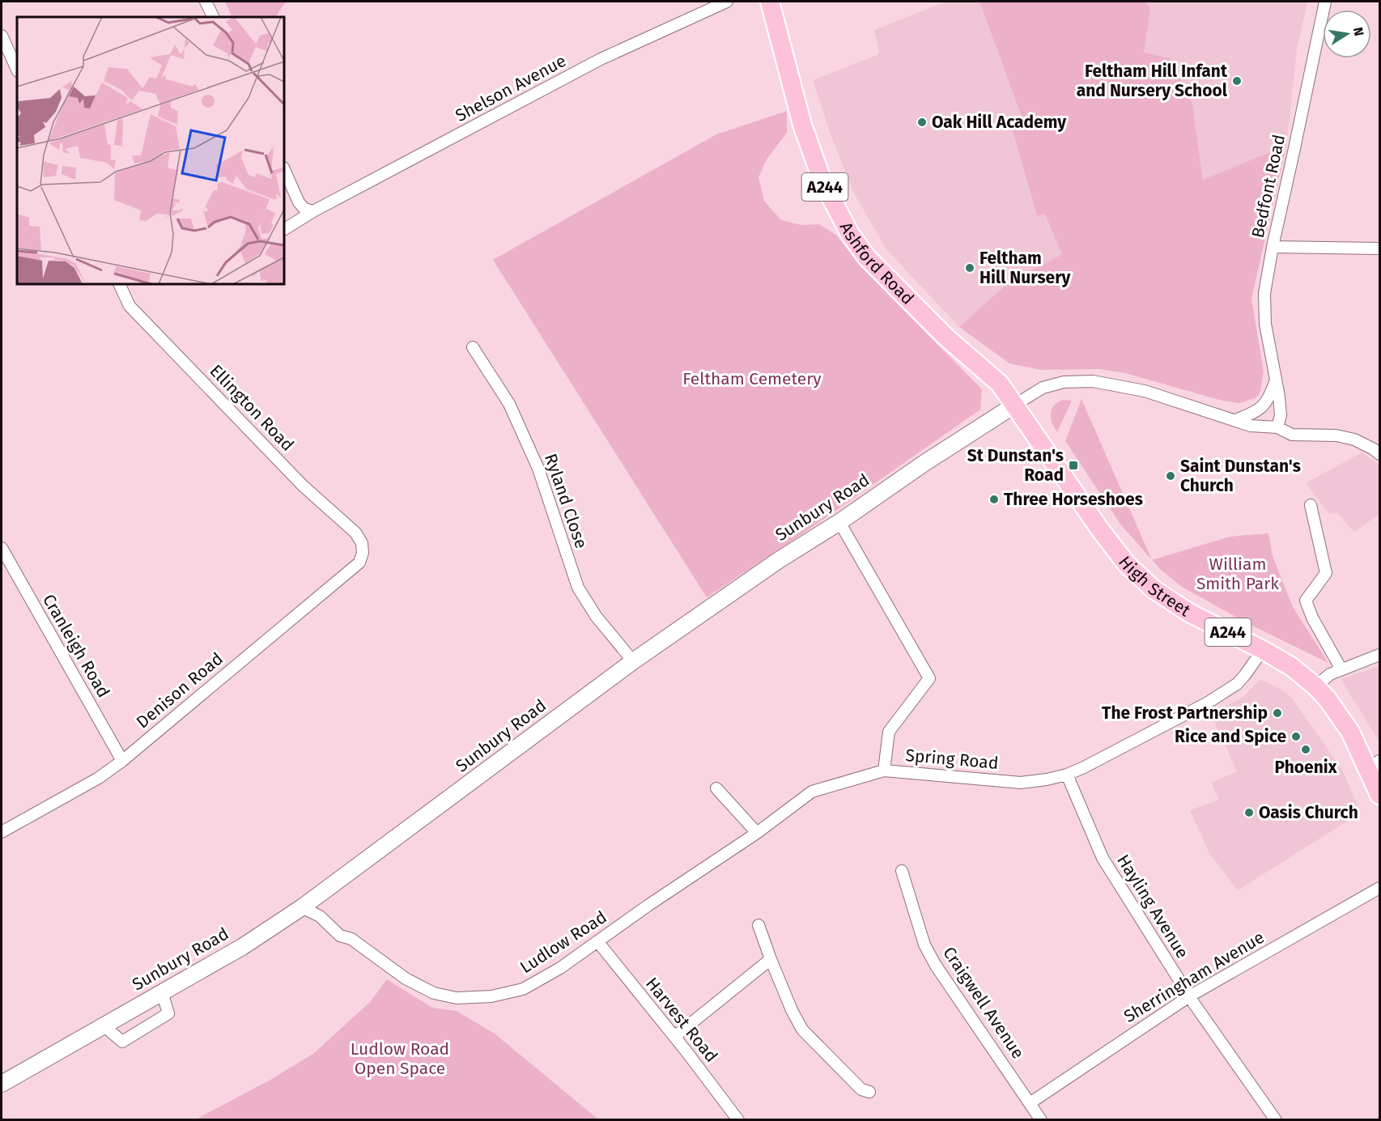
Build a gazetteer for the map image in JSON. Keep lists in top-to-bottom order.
{
  "streets": {
    "main road": ["A244", "Ashford Road", "High Street"],
    "street": [
      "Shelson Avenue",
      "Bedfont Road",
      "Ellington Road",
      "Ryland Close",
      "Sunbury Road",
      "Cranleigh Road",
      "Denison Road",
      "Spring Road",
      "Hayling Avenue",
      "Ludlow Road",
      "Sherringham Avenue",
      "Craigwell Avenue",
      "Harvest Road"
    ]
  },
  "crossings": [
    ["Ashford Road", "Sunbury Road"],
    ["Ashford Road", "High Street"],
    ["Ellington Road", "Denison Road"],
    ["Ryland Close", "Sunbury Road"],
    ["Sunbury Road", "High Street"],
    ["Sunbury Road", "Spring Road"],
    ["Sunbury Road", "Ludlow Road"],
    ["High Street", "Spring Road"],
    ["Cranleigh Road", "Denison Road"],
    ["Spring Road", "Hayling Avenue"],
    ["Spring Road", "Ludlow Road"],
    ["Hayling Avenue", "Sherringham Avenue"],
    ["Ludlow Road", "Harvest Road"],
    ["Sherringham Avenue", "Craigwell Avenue"]
  ],
  "parks": ["Feltham Cemetery", "William Smith Park", "Ludlow Road Open Space"],
  "places": {
    "other": [
      "Feltham Hill Infant and Nursery School",
      "Oak Hill Academy",
      "Feltham Hill Nursery",
      "Saint Dunstan's Church",
      "Three Horseshoes",
      "The Frost Partnership",
      "Rice and Spice",
      "Phoenix",
      "Oasis Church"
    ],
    "transit": ["St Dunstan's Road"]
  },
  "north": "right"
}
